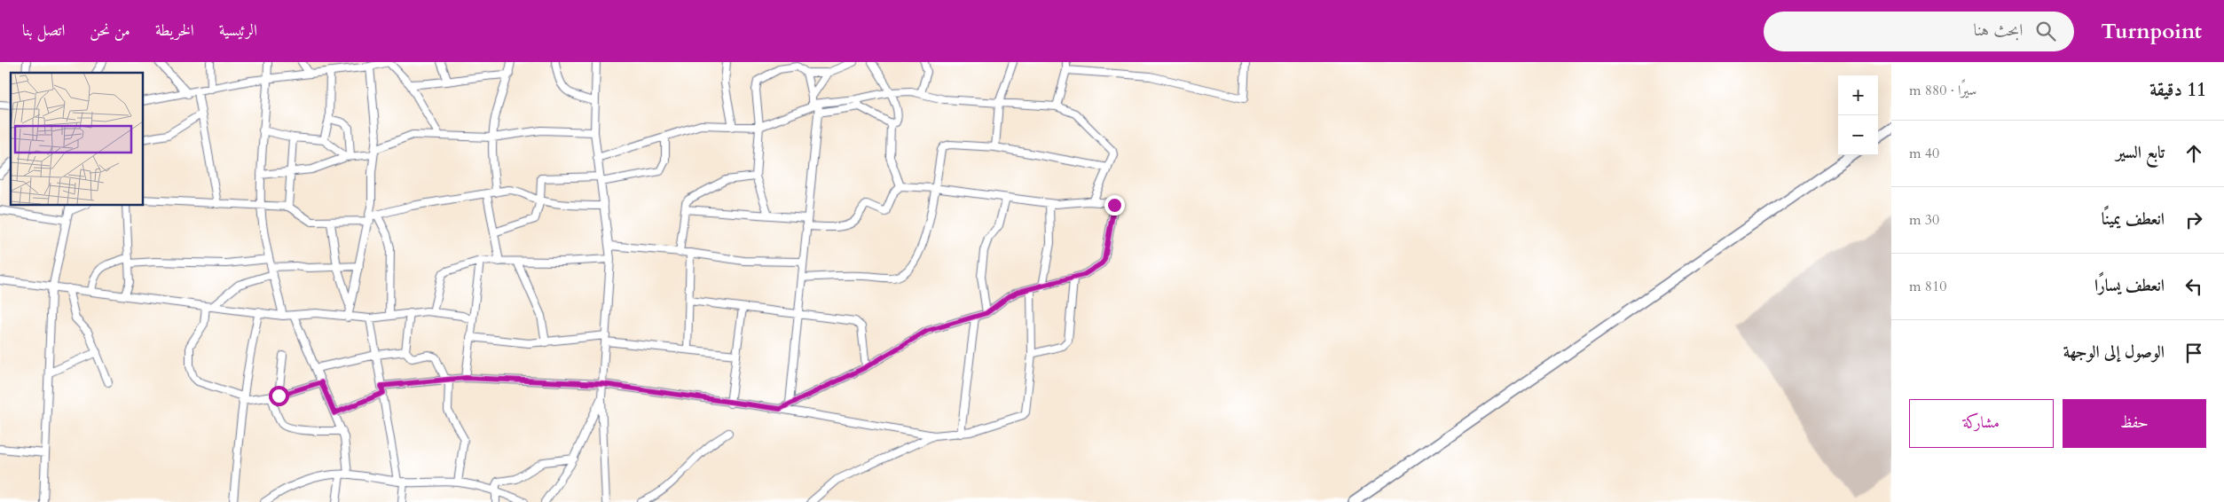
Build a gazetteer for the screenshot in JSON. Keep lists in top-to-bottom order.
{
  "page": {
    "header": "Turnpoint",
    "search": "ابحث هنا",
    "nav": [
      "الرئيسية",
      "الخريطة",
      "من نحن",
      "اتصل بنا"
    ],
    "heading": ["11 دقيقة", "سيرًا · 880 m"],
    "map_buttons": ["+", "−"],
    "list": [
      ["تابع السير", "40 m"],
      ["انعطف يمينًا", "30 m"],
      ["انعطف يسارًا", "810 m"],
      "الوصول إلى الوجهة"
    ],
    "buttons": ["حفظ", "مشاركة"]
  }
}
